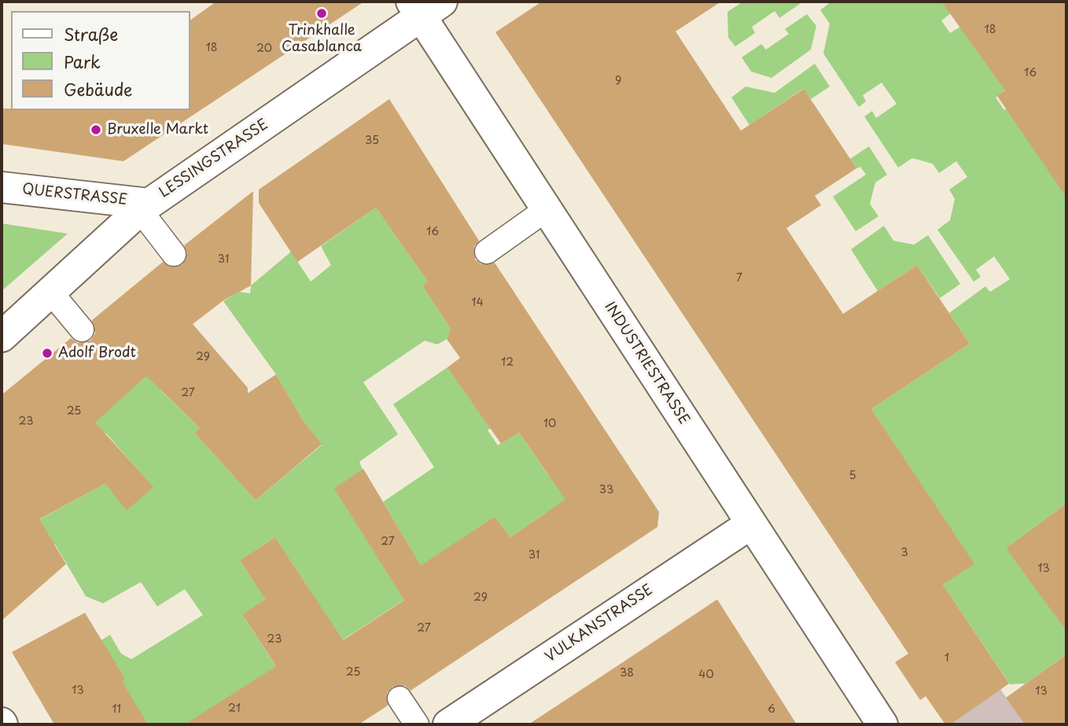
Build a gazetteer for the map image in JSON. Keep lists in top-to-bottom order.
{
  "streets": {
    "street": [
      "LESSINGSTRASSE",
      "QUERSTRASSE",
      "INDUSTRIESTRASSE",
      "VULKANSTRASSE"
    ]
  },
  "crossings": [
    ["LESSINGSTRASSE", "QUERSTRASSE"],
    ["LESSINGSTRASSE", "INDUSTRIESTRASSE"],
    ["INDUSTRIESTRASSE", "VULKANSTRASSE"]
  ],
  "places": ["Trinkhalle Casablanca", "Bruxelle Markt", "Adolf Brodt"],
  "house_numbers": [
    "18",
    "18",
    "20",
    "16",
    "9",
    "35",
    "16",
    "31",
    "7",
    "14",
    "29",
    "12",
    "27",
    "25",
    "23",
    "10",
    "5",
    "33",
    "27",
    "3",
    "31",
    "13",
    "29",
    "27",
    "23",
    "1",
    "25",
    "38",
    "40",
    "13",
    "13",
    "21",
    "11",
    "6"
  ],
  "legend": ["Straße", "Park", "Gebäude"]
}
